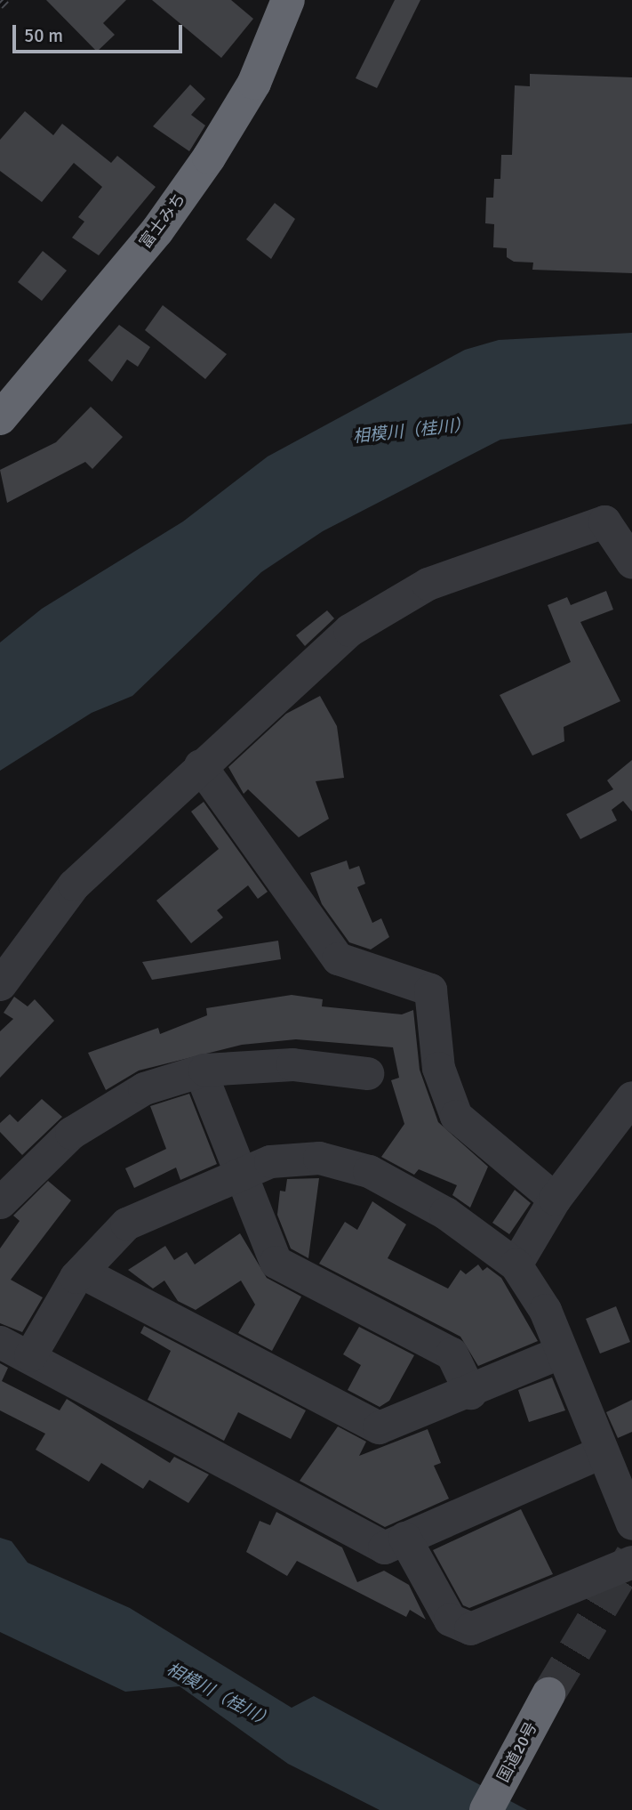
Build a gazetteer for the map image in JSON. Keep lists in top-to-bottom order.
{
  "streets": {
    "highway": ["富士みち", "国道20号"]
  },
  "water": ["相模川（桂川）"],
  "scale_bar": "50 m"
}
